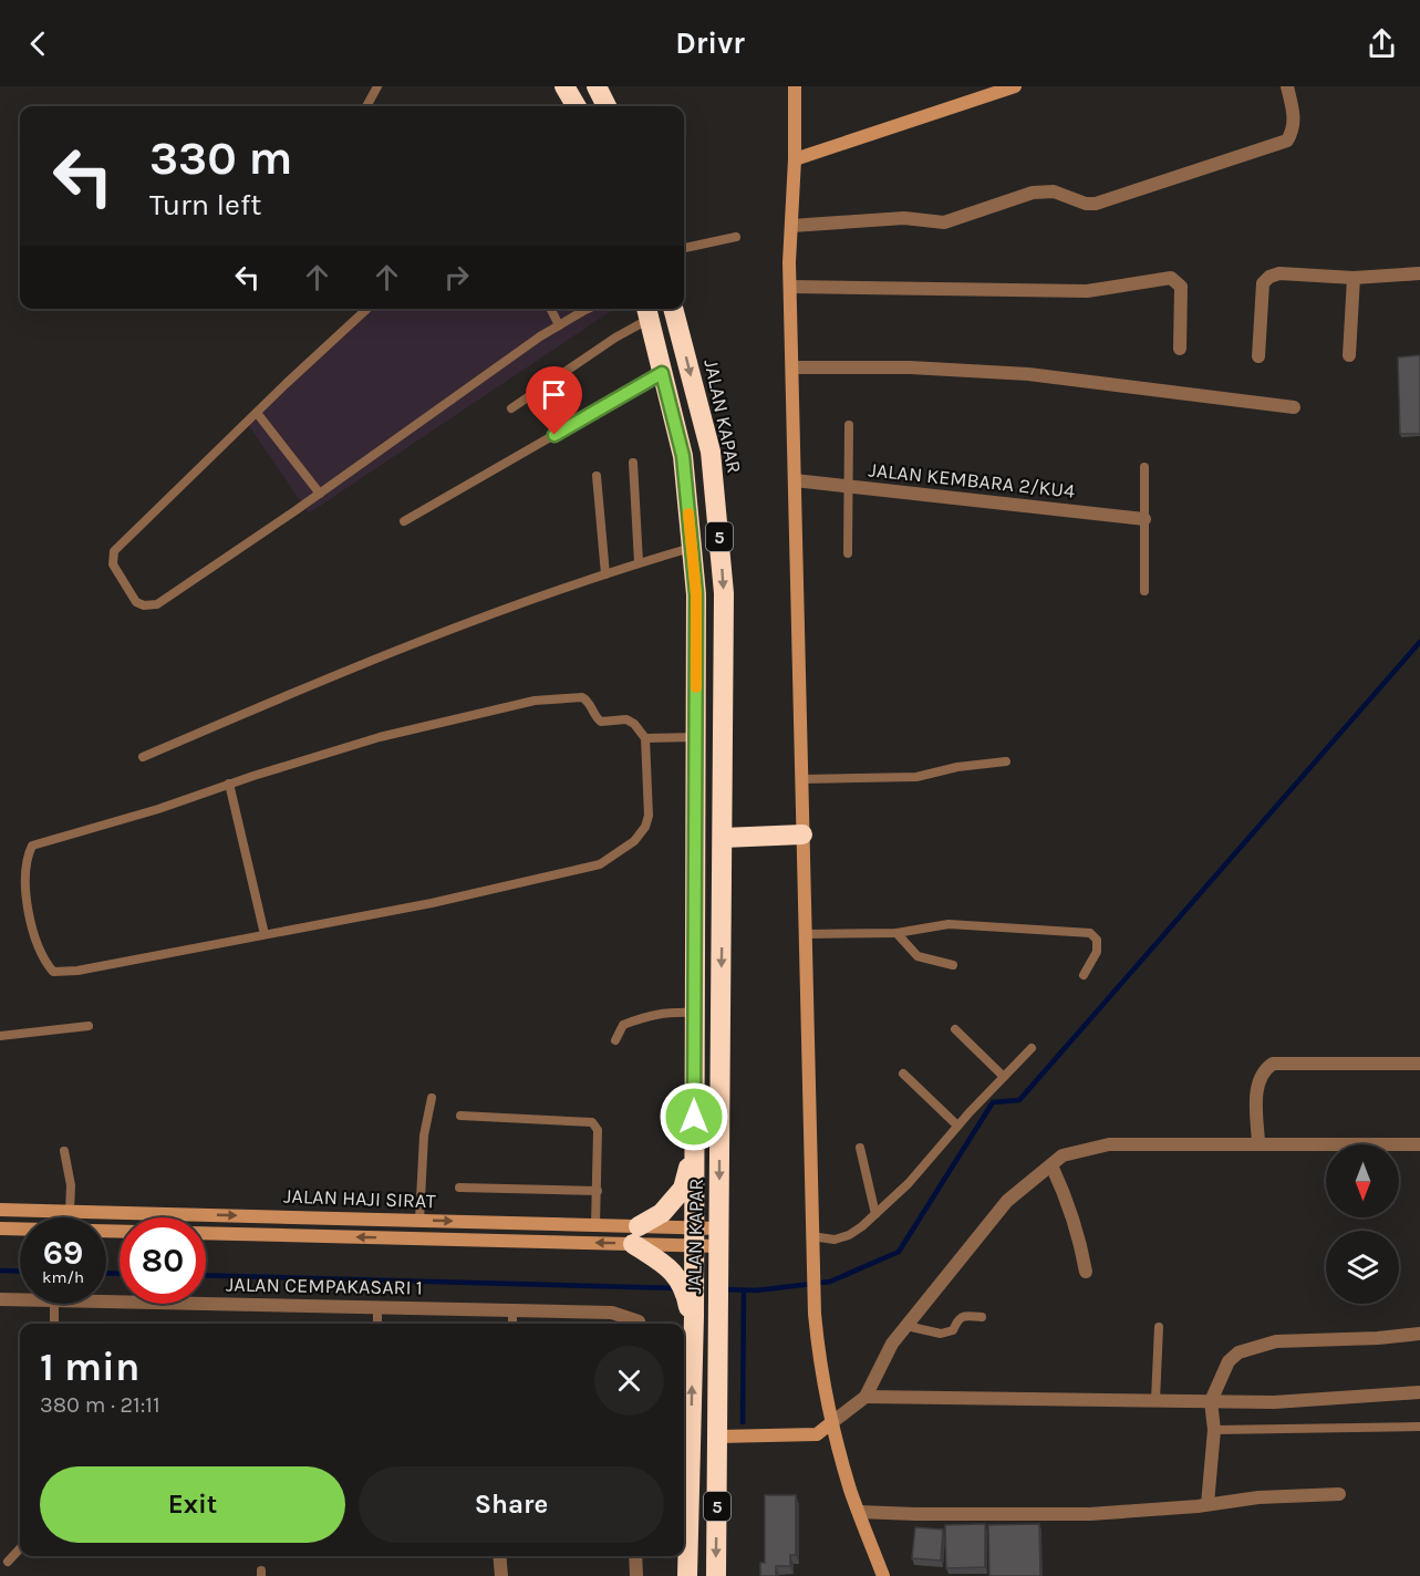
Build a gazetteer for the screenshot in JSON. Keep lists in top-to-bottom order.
{
  "streets": {
    "highway": ["JALAN KAPAR", "5"],
    "street": ["JALAN KEMBARA 2/KU4", "JALAN HAJI SIRAT", "JALAN CEMPAKASARI 1"]
  },
  "crossings": [
    ["JALAN KAPAR", "JALAN HAJI SIRAT"]
  ],
  "north": "bottom",
  "page": {
    "header": "Drivr",
    "turn": ["330 m", "Turn left"],
    "speed": "69 km/h",
    "limit": "80",
    "heading": ["1 min", "380 m · 21:11"],
    "buttons": ["Exit", "Share"]
  }
}
